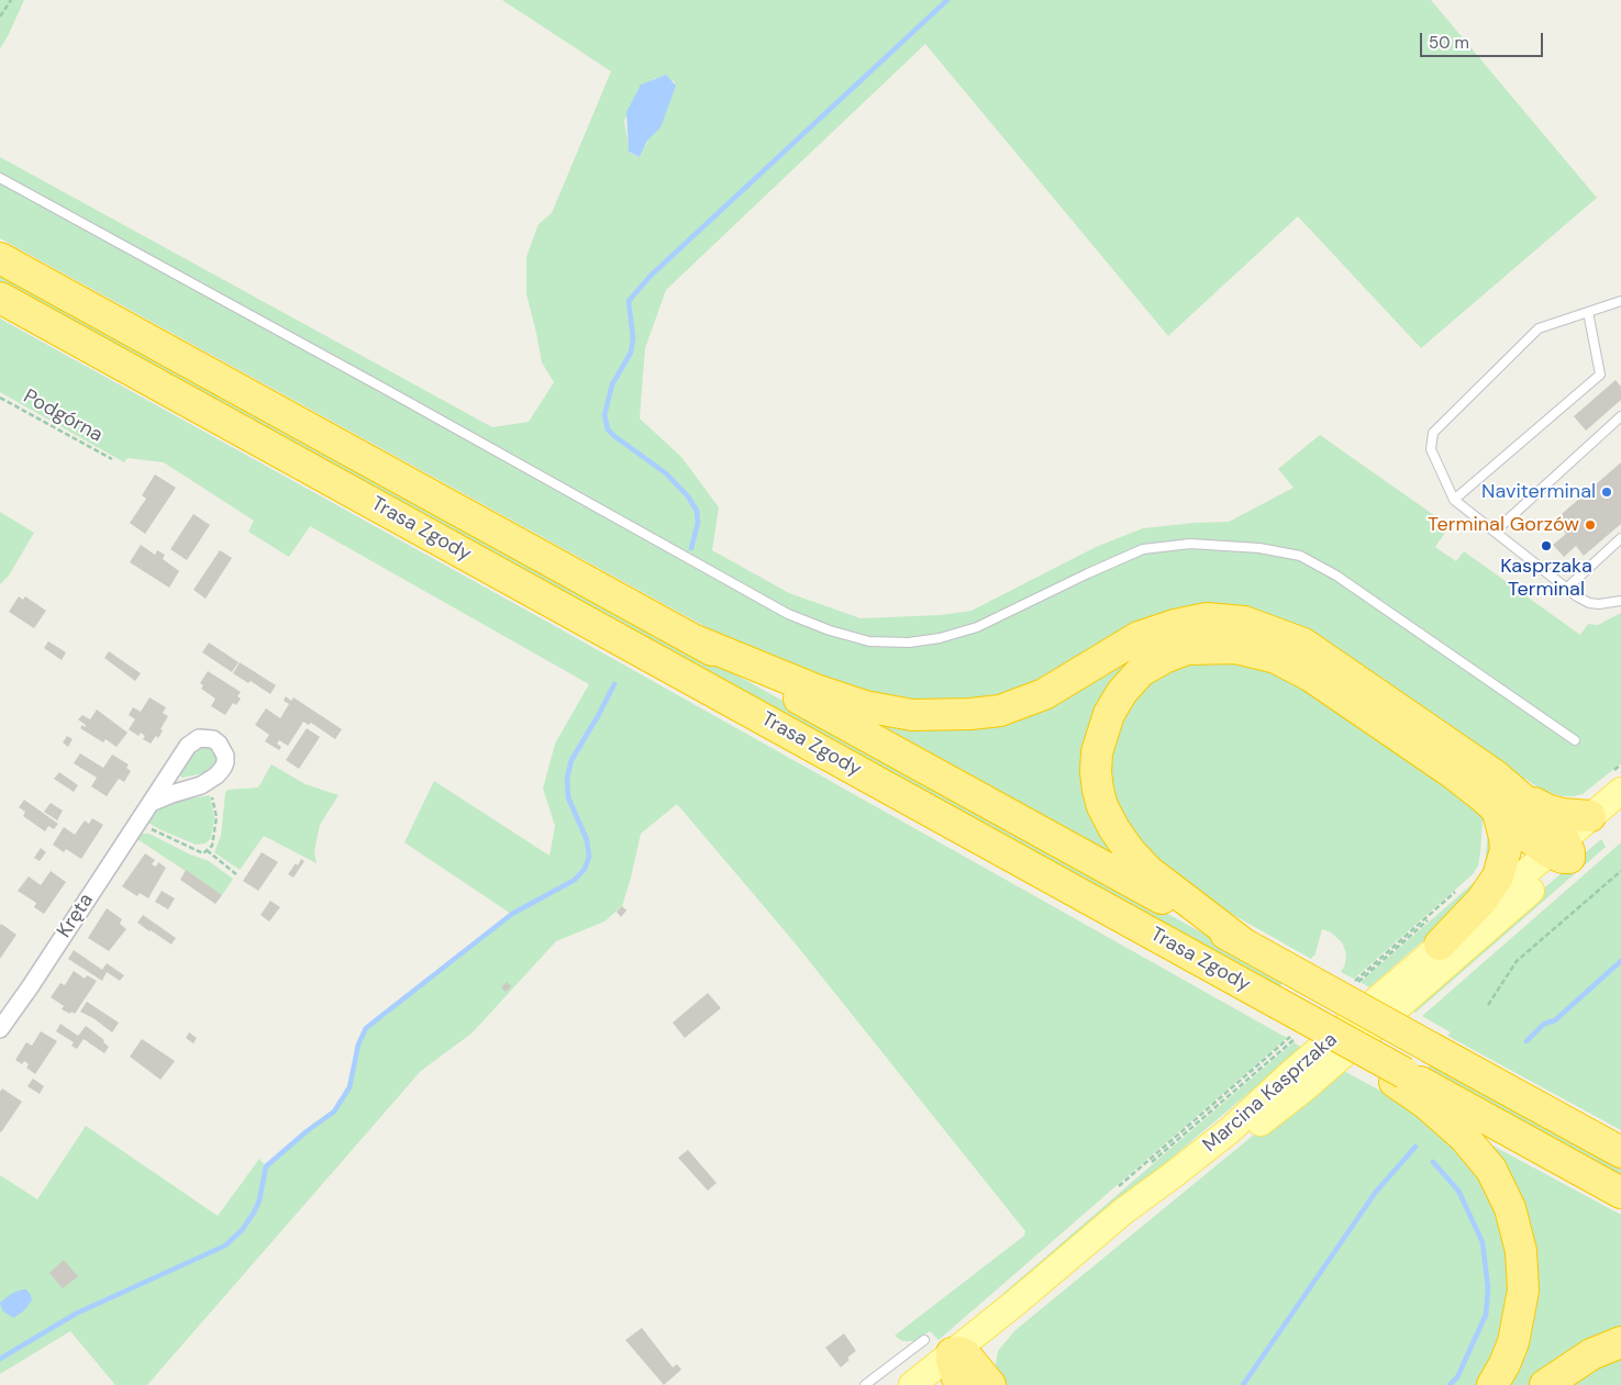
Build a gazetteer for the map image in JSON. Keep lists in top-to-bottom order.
{
  "streets": {
    "highway": ["Trasa Zgody"],
    "main road": ["Marcina Kasprzaka"],
    "street": ["Kręta"],
    "path": ["Podgórna"]
  },
  "places": ["Naviterminal", "Terminal Gorzów", "Kasprzaka Terminal"],
  "scale_bar": "50 m"
}
